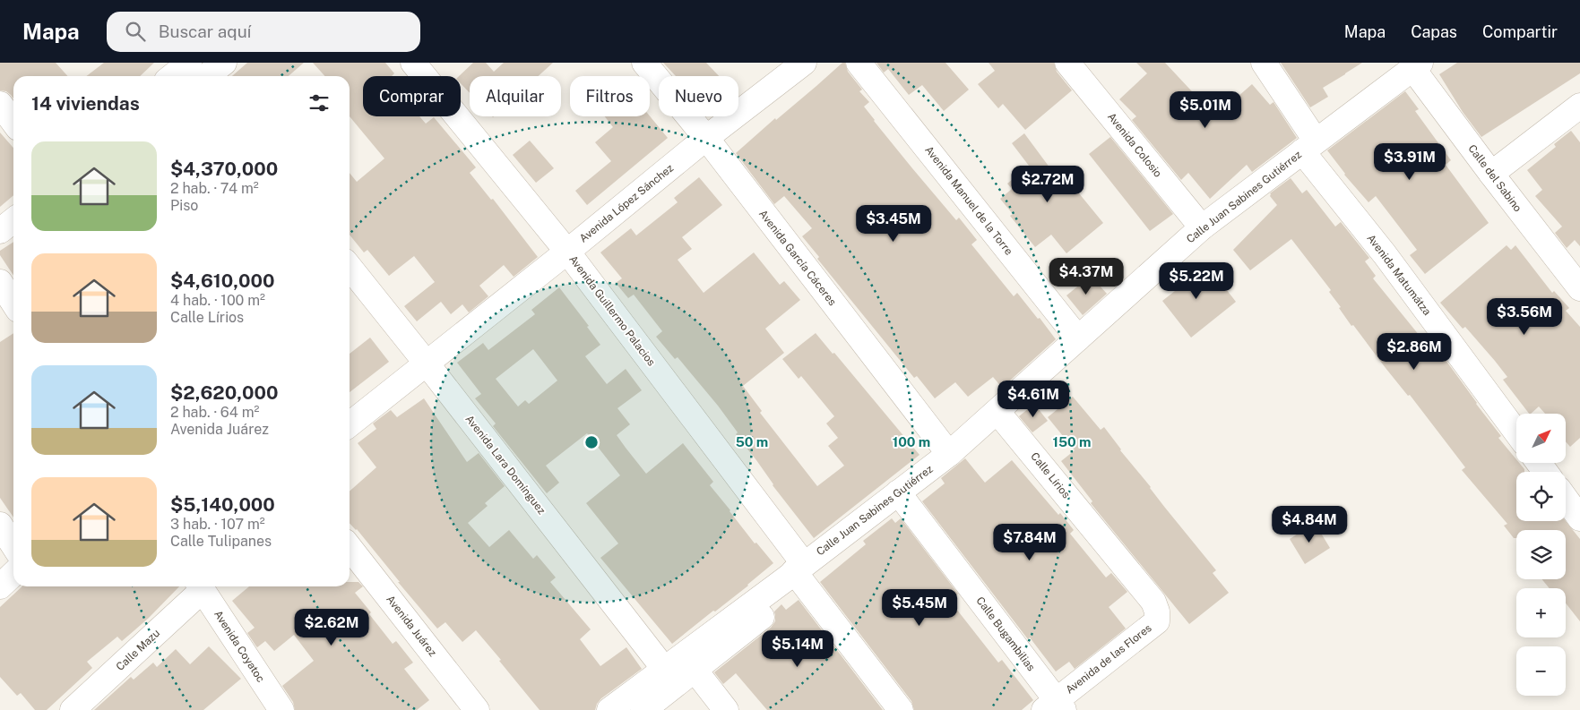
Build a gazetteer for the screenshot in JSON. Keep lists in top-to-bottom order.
{
  "streets": {
    "street": [
      "Avenida Colosio",
      "Calle del Sabino",
      "Calle Juan Sabines Gutiérrez",
      "Avenida Manuel de la Torre",
      "Avenida López Sánchez",
      "Avenida García Cáceres",
      "Avenida Matumátza",
      "Avenida Guillermo Palacios",
      "Avenida Lara Domínguez",
      "Calle Lírios",
      "Avenida Juárez",
      "Calle Bugambilias",
      "Avenida Coyatoc",
      "Calle Mazu",
      "Avenida de las Flores"
    ]
  },
  "crossings": [
    ["Avenida Colosio", "Calle Juan Sabines Gutiérrez"],
    ["Calle del Sabino", "Calle Juan Sabines Gutiérrez"],
    ["Calle Juan Sabines Gutiérrez", "Avenida Manuel de la Torre"],
    ["Calle Juan Sabines Gutiérrez", "Avenida García Cáceres"],
    ["Calle Juan Sabines Gutiérrez", "Avenida Matumátza"],
    ["Calle Juan Sabines Gutiérrez", "Avenida Guillermo Palacios"],
    ["Calle Juan Sabines Gutiérrez", "Avenida Lara Domínguez"],
    ["Calle Juan Sabines Gutiérrez", "Calle Lírios"],
    ["Calle Juan Sabines Gutiérrez", "Calle Bugambilias"],
    ["Avenida López Sánchez", "Avenida García Cáceres"],
    ["Avenida López Sánchez", "Avenida Guillermo Palacios"],
    ["Avenida López Sánchez", "Avenida Lara Domínguez"],
    ["Calle Lírios", "Avenida de las Flores"],
    ["Calle Bugambilias", "Avenida de las Flores"],
    ["Avenida Coyatoc", "Calle Mazu"]
  ],
  "north": "top right",
  "page": {
    "header": "Mapa",
    "search": "Buscar aquí",
    "nav": ["Mapa", "Capas", "Compartir"],
    "chip": [
      "Comprar",
      "Alquilar",
      "Filtros",
      "Nuevo"
    ],
    "heading": "14 viviendas",
    "price": [
      "$5.01M",
      "$3.91M",
      "$2.72M",
      "$3.45M",
      "$4.37M",
      "$5.22M",
      "$3.56M",
      "$2.86M",
      "$4.61M",
      "$4.84M",
      "$7.84M",
      "$5.45M",
      "$2.62M",
      "$5.14M"
    ],
    "list": [
      {
        "name": "$4,370,000",
        "note": "2 hab. · 74 m² · Piso"
      },
      {
        "name": "$4,610,000",
        "note": "4 hab. · 100 m² · Calle Lírios"
      },
      {
        "name": "$2,620,000",
        "note": "2 hab. · 64 m² · Avenida Juárez"
      },
      {
        "name": "$5,140,000",
        "note": "3 hab. · 107 m² · Calle Tulipanes"
      }
    ],
    "map_buttons": ["+", "−"]
  },
  "rings": ["50 m", "100 m", "150 m"]
}
